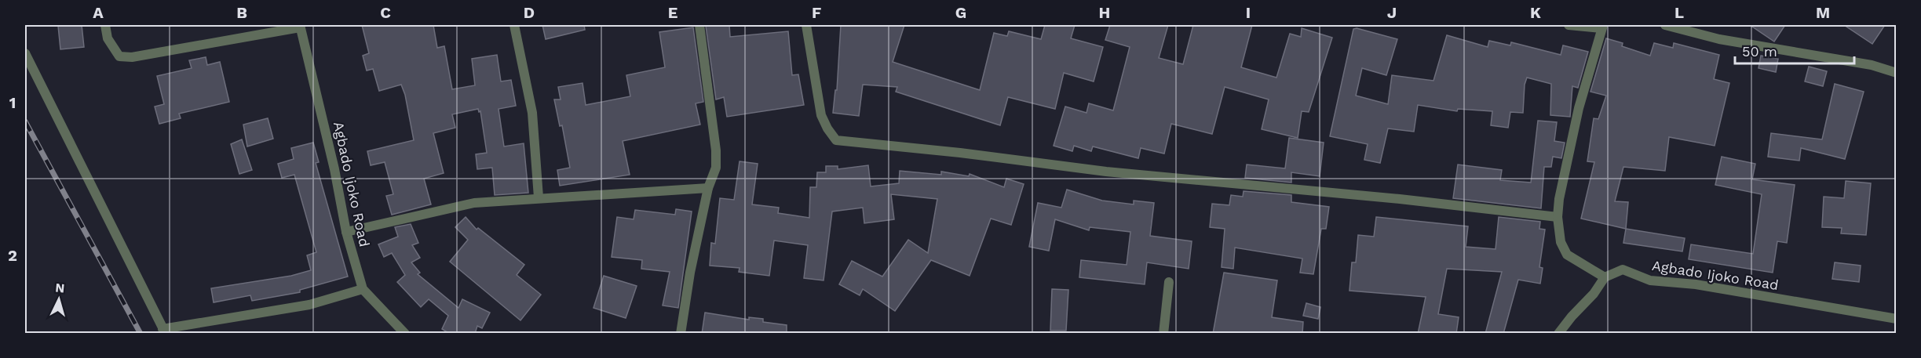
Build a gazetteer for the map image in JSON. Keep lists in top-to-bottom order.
{
  "streets": {
    "street": ["Agbado Ijoko Road"]
  },
  "scale_bar": "50 m",
  "north": "top",
  "grid": {
    "columns": [
      "A",
      "B",
      "C",
      "D",
      "E",
      "F",
      "G",
      "H",
      "I",
      "J",
      "K",
      "L",
      "M"
    ],
    "rows": ["1", "2"]
  }
}
